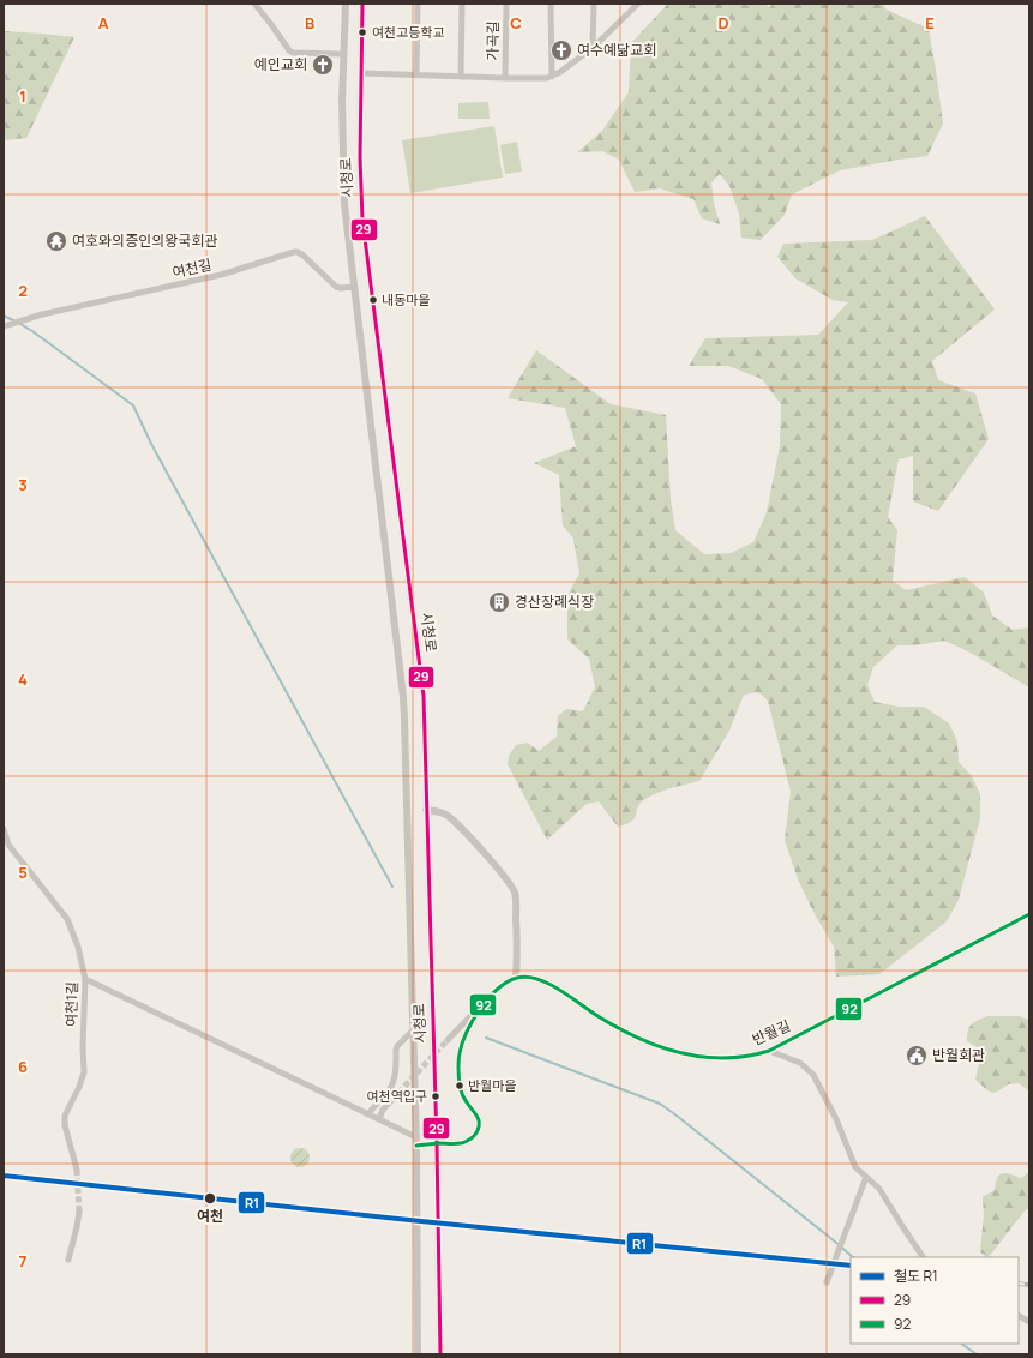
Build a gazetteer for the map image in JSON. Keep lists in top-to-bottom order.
{
  "streets": {
    "street": [
      "가곡길",
      "시청로",
      "여천길",
      "여천1길",
      "반월길"
    ]
  },
  "crossings": [
    ["가곡길", "시청로"],
    ["시청로", "여천길"]
  ],
  "places": {
    "other": [
      "여천고등학교",
      "내동마을",
      "반월마을",
      "여천역입구",
      "여천"
    ],
    "church": ["여수예닮교회", "예인교회"],
    "temple": ["여호와의증인의왕국회관"],
    "building": ["경산장례식장"],
    "public building": ["반월회관"]
  },
  "lines": ["transit line 29", "transit line 92", "rail line R1"],
  "legend": ["철도 R1", "29", "92"],
  "grid": {
    "columns": [
      "A",
      "B",
      "C",
      "D",
      "E"
    ],
    "rows": [
      "1",
      "2",
      "3",
      "4",
      "5",
      "6",
      "7"
    ]
  }
}
